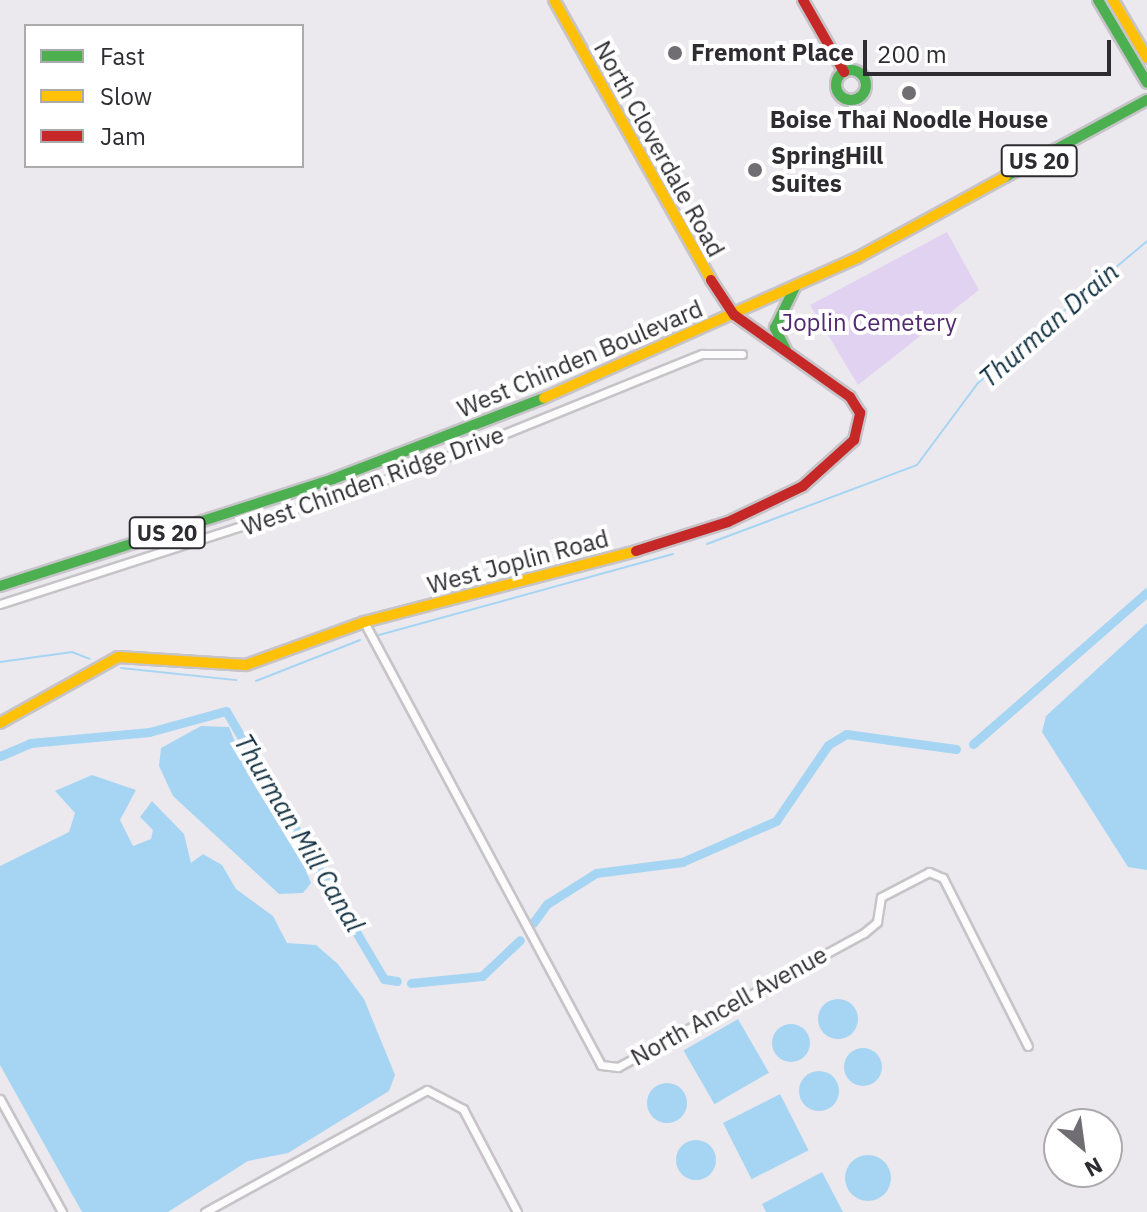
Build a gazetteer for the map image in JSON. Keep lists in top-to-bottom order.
{
  "streets": {
    "main road": [
      "North Cloverdale Road",
      "US 20",
      "West Chinden Boulevard",
      "West Joplin Road"
    ],
    "street": ["West Chinden Ridge Drive", "North Ancell Avenue"]
  },
  "crossings": [
    ["North Cloverdale Road", "West Chinden Boulevard"],
    ["North Cloverdale Road", "West Joplin Road"],
    ["West Chinden Boulevard", "West Joplin Road"],
    ["West Joplin Road", "North Ancell Avenue"]
  ],
  "water": ["Thurman Drain", "Thurman Mill Canal"],
  "parks": ["Joplin Cemetery"],
  "places": ["Fremont Place", "Boise Thai Noodle House", "SpringHill Suites"],
  "legend": ["Fast", "Slow", "Jam"],
  "scale_bar": "200 m",
  "north": "bottom right"
}
